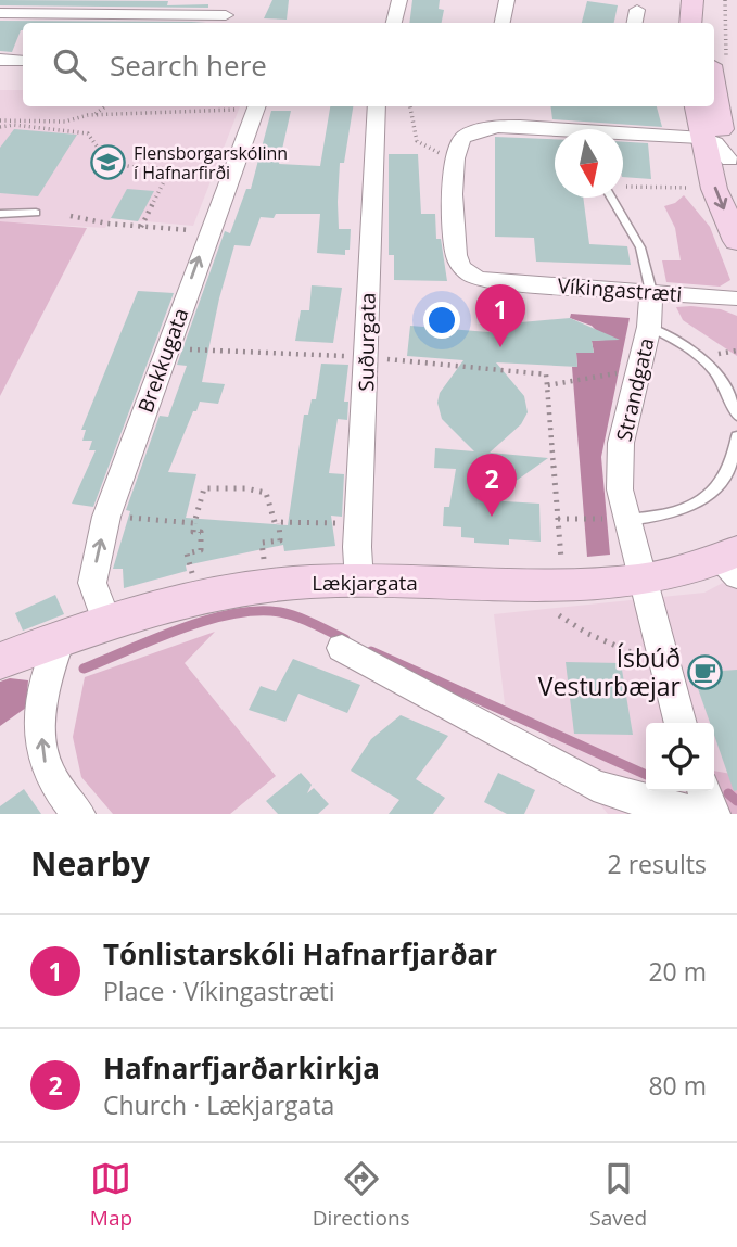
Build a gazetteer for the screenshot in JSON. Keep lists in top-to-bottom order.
{
  "streets": {
    "main road": ["Lækjargata"],
    "street": [
      "Víkingastræti",
      "Suðurgata",
      "Brekkugata",
      "Strandgata"
    ]
  },
  "crossings": [
    ["Víkingastræti", "Strandgata"],
    ["Suðurgata", "Lækjargata"],
    ["Brekkugata", "Lækjargata"],
    ["Strandgata", "Lækjargata"]
  ],
  "one_way": ["Brekkugata"],
  "places": {
    "school or university": ["Flensborgarskólinn í Hafnarfirði"],
    "cafe": ["Ísbúð Vesturbæjar"]
  },
  "north": "bottom",
  "page": {
    "search": "Search here",
    "pins": ["1", "2"],
    "heading": ["Nearby", "2 results"],
    "list": [
      {
        "mark": "1",
        "name": "Tónlistarskóli Hafnarfjarðar",
        "note": "Place · Víkingastræti",
        "value": "20 m"
      },
      {
        "mark": "2",
        "name": "Hafnarfjarðarkirkja",
        "note": "Church · Lækjargata",
        "value": "80 m"
      }
    ],
    "nav": ["Map", "Directions", "Saved"]
  }
}
